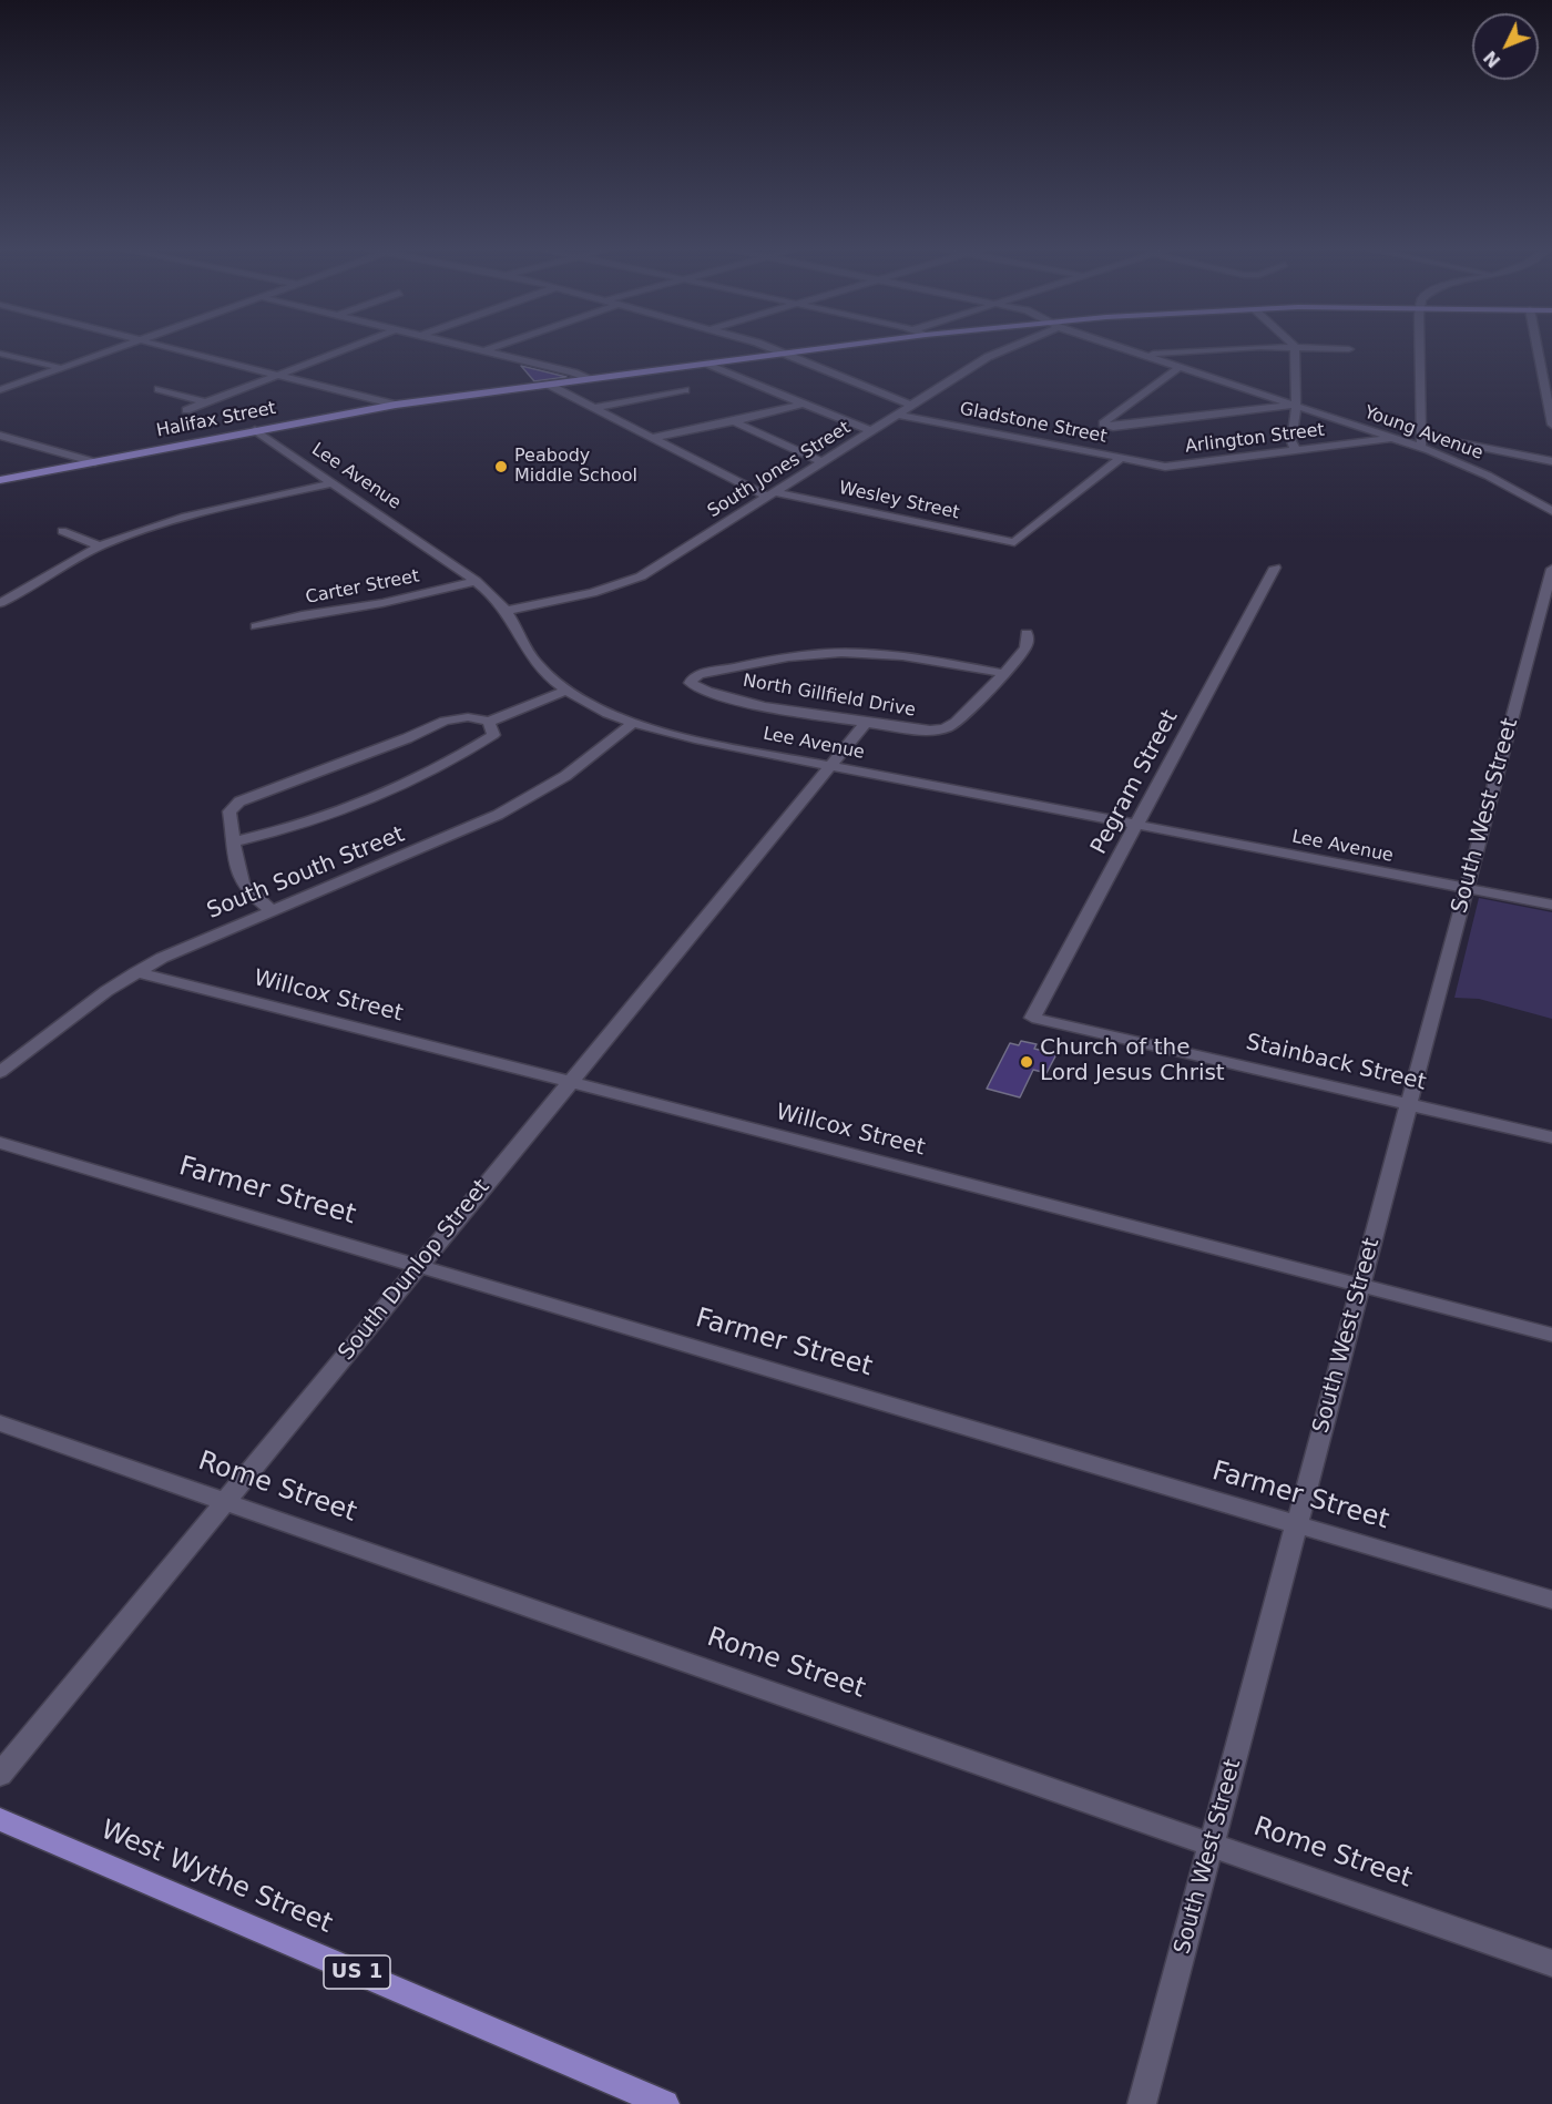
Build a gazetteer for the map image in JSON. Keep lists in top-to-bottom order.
{
  "streets": {
    "main road": ["Halifax Street", "West Wythe Street", "US 1"],
    "street": [
      "Gladstone Street",
      "Young Avenue",
      "Arlington Street",
      "South Jones Street",
      "Lee Avenue",
      "Wesley Street",
      "Carter Street",
      "North Gillfield Drive",
      "Pegram Street",
      "South West Street",
      "South South Street",
      "Willcox Street",
      "Stainback Street",
      "Farmer Street",
      "South Dunlop Street",
      "Rome Street"
    ]
  },
  "crossings": [
    ["Halifax Street", "Lee Avenue"],
    ["Halifax Street", "Wesley Street"],
    ["Gladstone Street", "Arlington Street"],
    ["Gladstone Street", "South Jones Street"],
    ["Gladstone Street", "Wesley Street"],
    ["Young Avenue", "Arlington Street"],
    ["Arlington Street", "Wesley Street"],
    ["South Jones Street", "Lee Avenue"],
    ["South Jones Street", "Wesley Street"],
    ["Lee Avenue", "Carter Street"],
    ["Lee Avenue", "Pegram Street"],
    ["Lee Avenue", "South West Street"],
    ["Lee Avenue", "South South Street"],
    ["Lee Avenue", "South Dunlop Street"],
    ["North Gillfield Drive", "South Dunlop Street"],
    ["Pegram Street", "Stainback Street"],
    ["South West Street", "Willcox Street"],
    ["South West Street", "Stainback Street"],
    ["South West Street", "Farmer Street"],
    ["South West Street", "Rome Street"],
    ["South South Street", "Willcox Street"],
    ["Willcox Street", "South Dunlop Street"],
    ["Farmer Street", "South Dunlop Street"],
    ["South Dunlop Street", "Rome Street"]
  ],
  "places": ["Peabody Middle School", "Church of the Lord Jesus Christ"],
  "north": "bottom left"
}
